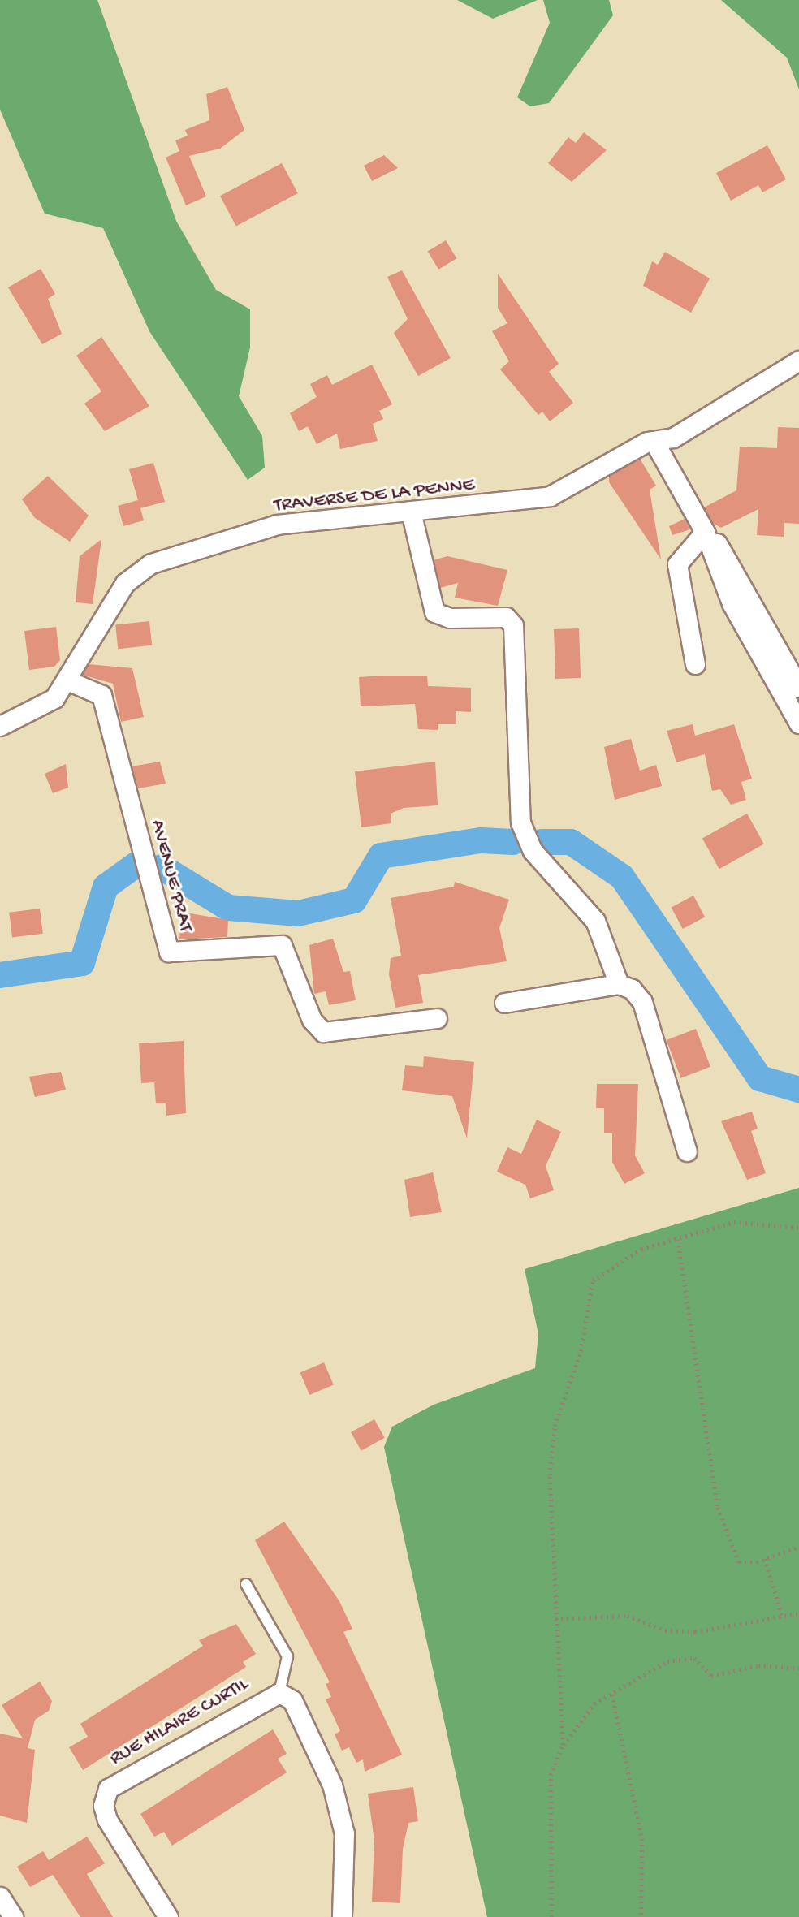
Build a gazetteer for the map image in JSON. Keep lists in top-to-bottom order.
{
  "streets": {
    "street": ["TRAVERSE DE LA PENNE", "AVENUE PRAT", "RUE HILAIRE CURTIL"]
  },
  "crossings": [
    ["TRAVERSE DE LA PENNE", "AVENUE PRAT"]
  ]
}
